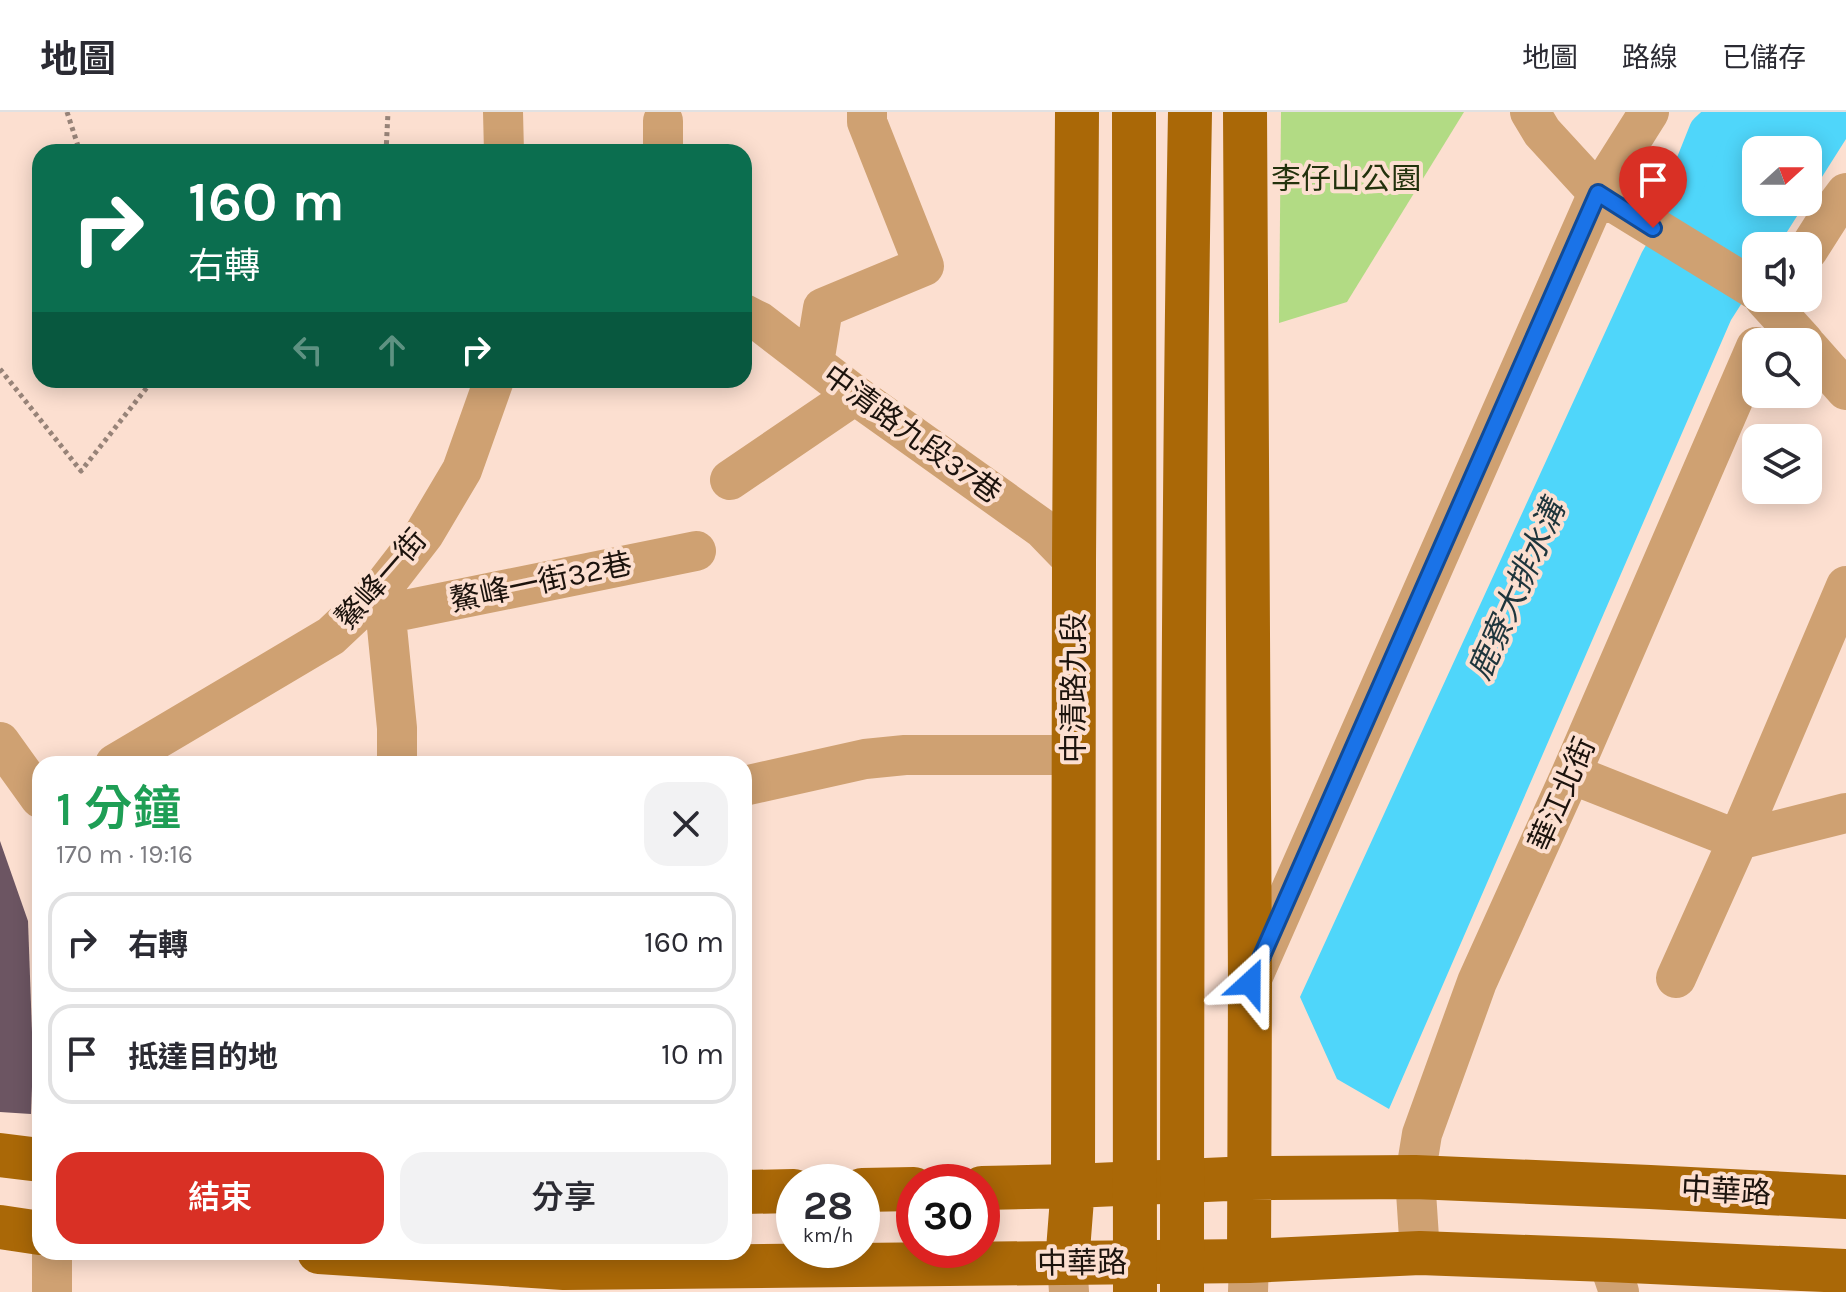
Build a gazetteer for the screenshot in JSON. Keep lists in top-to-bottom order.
{
  "streets": {
    "main road": ["中清路九段", "中華路"],
    "street": [
      "中清路九段37巷",
      "鰲峰一街",
      "鰲峰一街32巷",
      "華江北街"
    ]
  },
  "crossings": [
    ["中清路九段37巷", "中清路九段"],
    ["鰲峰一街", "鰲峰一街32巷"],
    ["中清路九段", "中華路"],
    ["華江北街", "中華路"]
  ],
  "water": ["鹿寮大排水溝"],
  "parks": ["李仔山公園"],
  "north": "right",
  "page": {
    "header": "地圖",
    "nav": ["地圖", "路線", "已儲存"],
    "turn": ["160 m", "右轉"],
    "heading": ["1 分鐘", "170 m · 19:16"],
    "list": [
      {
        "name": "右轉",
        "value": "160 m"
      },
      {
        "name": "抵達目的地",
        "value": "10 m"
      }
    ],
    "buttons": ["結束", "分享"],
    "speed": "28 km/h",
    "limit": "30"
  }
}
